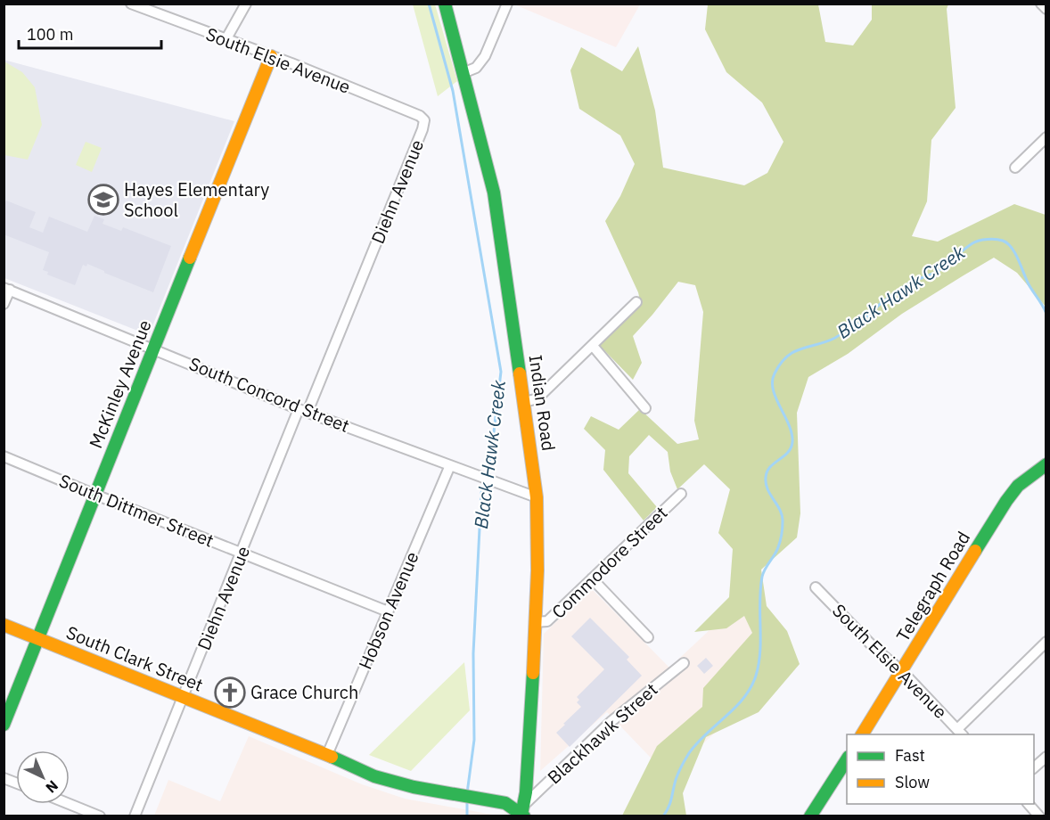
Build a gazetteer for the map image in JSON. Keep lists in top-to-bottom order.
{
  "streets": {
    "street": [
      "South Elsie Avenue",
      "Diehn Avenue",
      "McKinley Avenue",
      "South Concord Street",
      "Indian Road",
      "South Dittmer Street",
      "Commodore Street",
      "Telegraph Road",
      "Hobson Avenue",
      "South Clark Street",
      "Blackhawk Street"
    ]
  },
  "crossings": [
    ["South Elsie Avenue", "Diehn Avenue"],
    ["South Elsie Avenue", "McKinley Avenue"],
    ["South Elsie Avenue", "Telegraph Road"],
    ["Diehn Avenue", "South Concord Street"],
    ["Diehn Avenue", "South Dittmer Street"],
    ["Diehn Avenue", "South Clark Street"],
    ["McKinley Avenue", "South Concord Street"],
    ["McKinley Avenue", "South Dittmer Street"],
    ["McKinley Avenue", "South Clark Street"],
    ["South Concord Street", "Indian Road"],
    ["South Concord Street", "Hobson Avenue"],
    ["Indian Road", "Commodore Street"],
    ["Indian Road", "South Clark Street"],
    ["Indian Road", "Blackhawk Street"],
    ["South Dittmer Street", "Hobson Avenue"],
    ["Hobson Avenue", "South Clark Street"],
    ["South Clark Street", "Blackhawk Street"]
  ],
  "water": ["Black Hawk Creek"],
  "places": {
    "school or university": ["Hayes Elementary School"],
    "church": ["Grace Church"]
  },
  "legend": ["Fast", "Slow"],
  "scale_bar": "100 m",
  "north": "bottom right"
}
